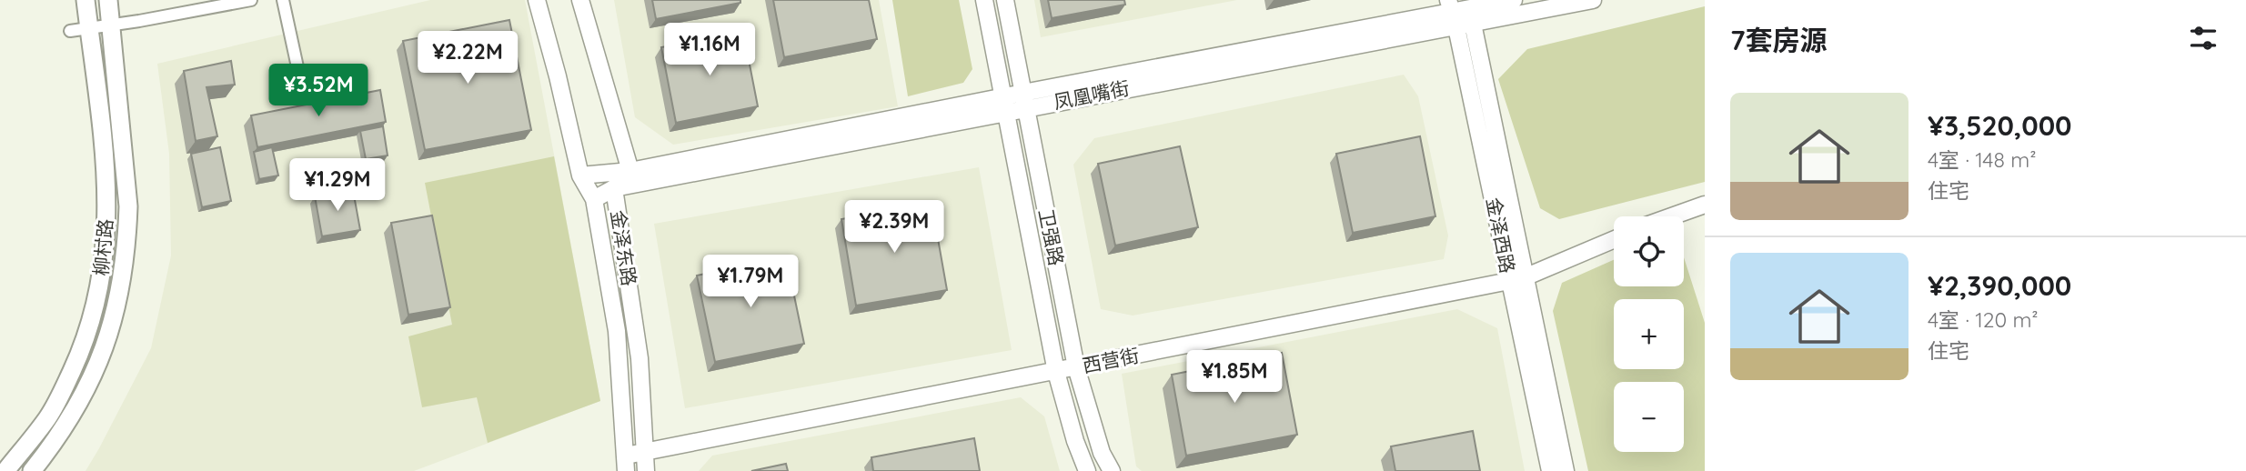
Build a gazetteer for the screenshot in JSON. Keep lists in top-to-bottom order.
{
  "streets": {
    "main road": ["柳村路"],
    "street": [
      "凤凰嘴街",
      "金泽西路",
      "卫强路",
      "金泽东路",
      "西营街"
    ]
  },
  "crossings": [
    ["凤凰嘴街", "金泽西路"],
    ["凤凰嘴街", "卫强路"],
    ["凤凰嘴街", "金泽东路"],
    ["金泽西路", "西营街"],
    ["卫强路", "西营街"],
    ["金泽东路", "西营街"]
  ],
  "page": {
    "heading": "7套房源",
    "price": [
      "¥1.16M",
      "¥2.22M",
      "¥3.52M",
      "¥1.29M",
      "¥2.39M",
      "¥1.79M",
      "¥1.85M"
    ],
    "list": [
      {
        "name": "¥3,520,000",
        "note": "4室 · 148 m² · 住宅"
      },
      {
        "name": "¥2,390,000",
        "note": "4室 · 120 m² · 住宅"
      }
    ],
    "map_buttons": ["+", "−"]
  }
}
